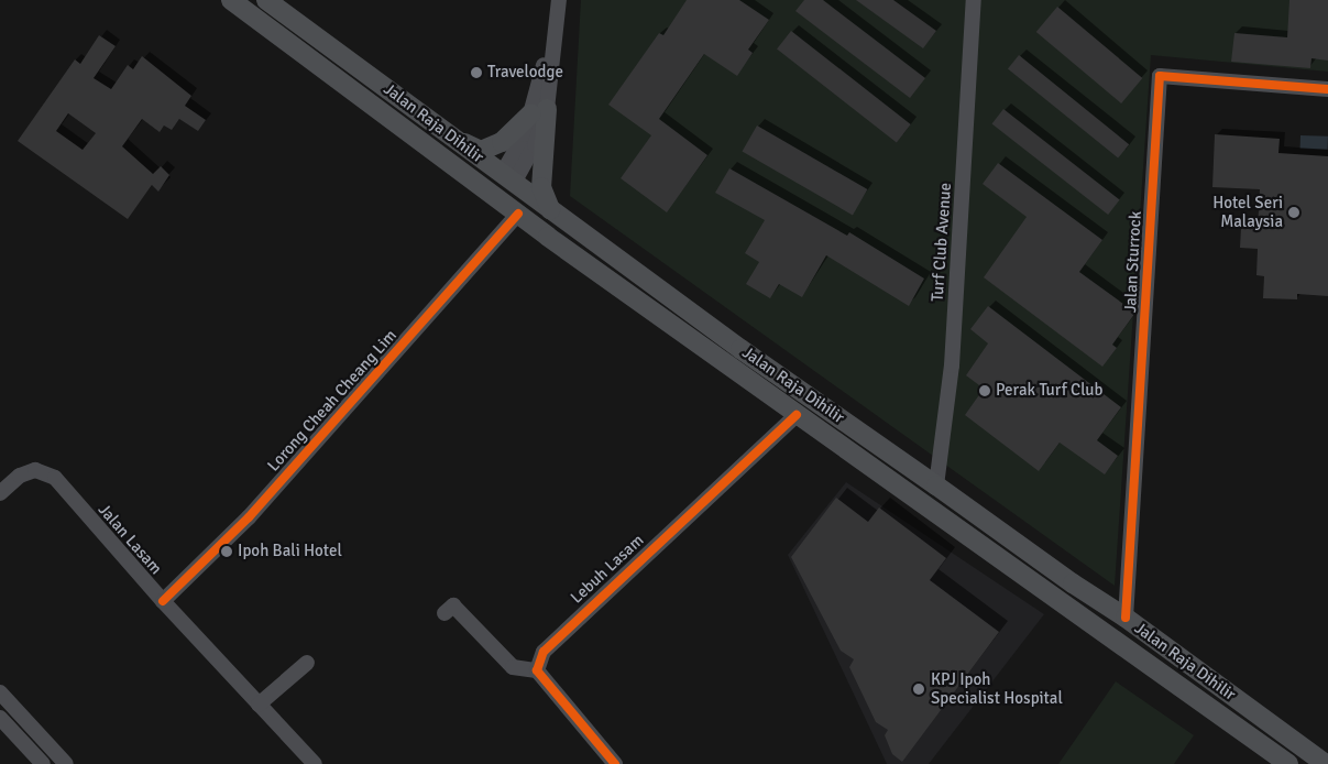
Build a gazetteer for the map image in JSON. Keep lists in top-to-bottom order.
{
  "streets": {
    "main road": ["Jalan Raja Dihilir"],
    "street": [
      "Turf Club Avenue",
      "Jalan Sturrock",
      "Lorong Cheah Cheang Lim",
      "Jalan Lasam",
      "Lebuh Lasam"
    ]
  },
  "crossings": [
    ["Jalan Raja Dihilir", "Turf Club Avenue"],
    ["Jalan Raja Dihilir", "Jalan Sturrock"],
    ["Jalan Raja Dihilir", "Lorong Cheah Cheang Lim"],
    ["Jalan Raja Dihilir", "Lebuh Lasam"],
    ["Lorong Cheah Cheang Lim", "Jalan Lasam"]
  ],
  "places": [
    "Travelodge",
    "Hotel Seri Malaysia",
    "Perak Turf Club",
    "Ipoh Bali Hotel",
    "KPJ Ipoh Specialist Hospital"
  ]
}
